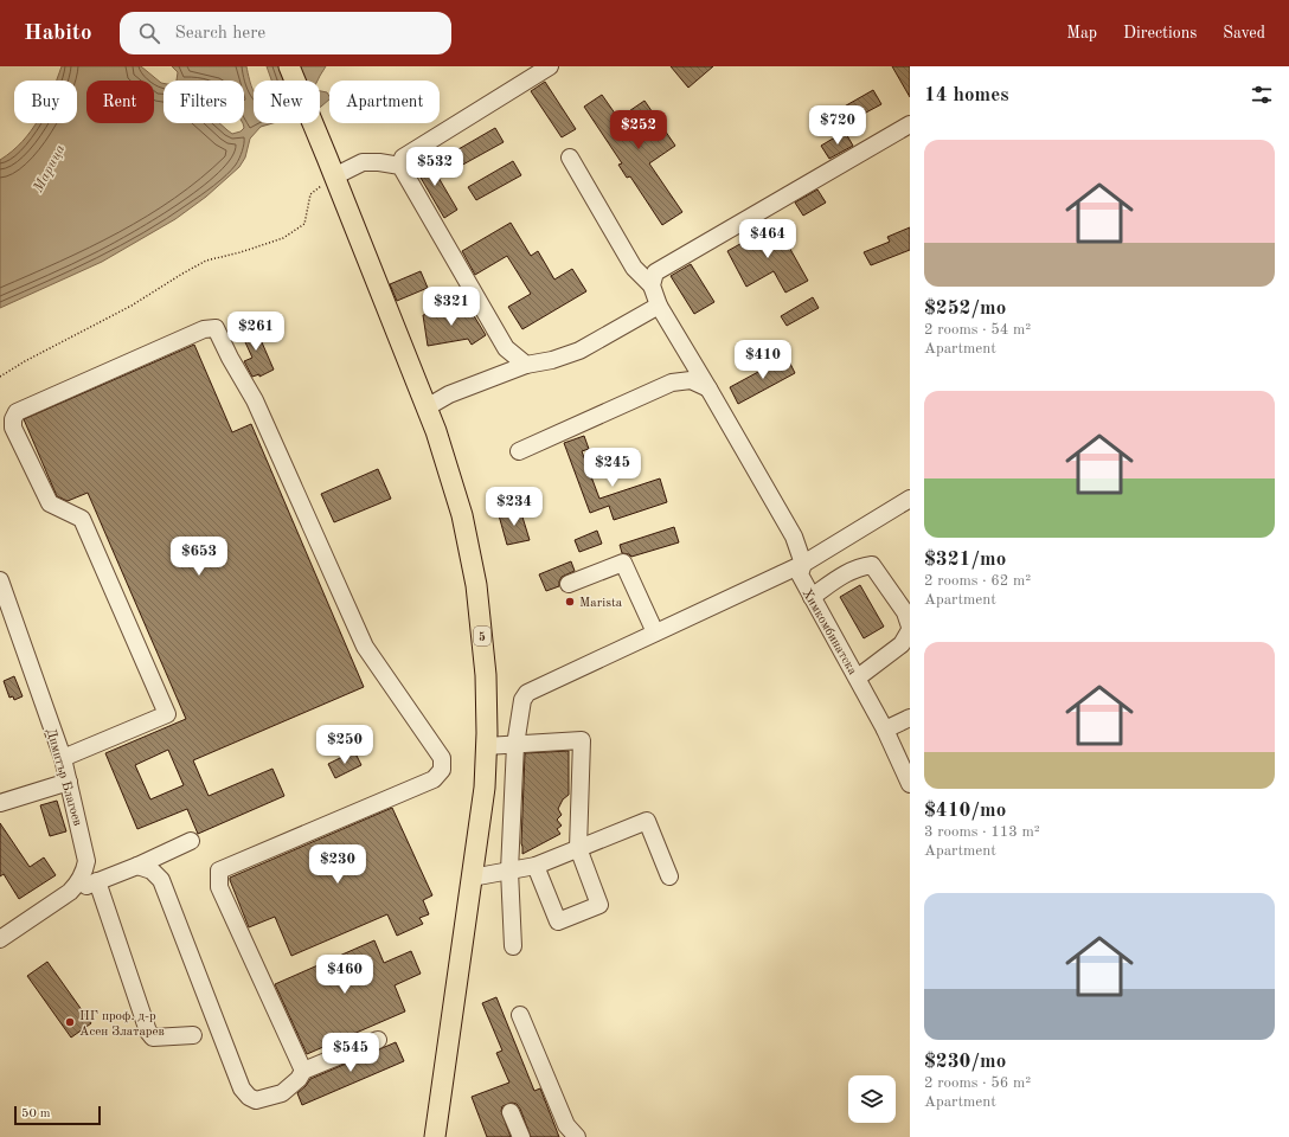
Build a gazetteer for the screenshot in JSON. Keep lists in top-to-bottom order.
{
  "streets": {
    "main road": ["5"],
    "street": ["Химкомбинатска", "Димитър Благоев"]
  },
  "water": ["Марица"],
  "places": ["Marista", "ПГ проф. д-р Асен Златарев"],
  "scale_bar": "50 m",
  "page": {
    "header": "Habito",
    "search": "Search here",
    "nav": ["Map", "Directions", "Saved"],
    "heading": "14 homes",
    "chip": [
      "Buy",
      "Rent",
      "Filters",
      "New",
      "Apartment"
    ],
    "price": [
      "$720",
      "$252",
      "$532",
      "$464",
      "$321",
      "$261",
      "$410",
      "$245",
      "$234",
      "$653",
      "$250",
      "$230",
      "$460",
      "$545"
    ],
    "list": [
      {
        "name": "$252/mo",
        "note": "2 rooms · 54 m² · Apartment"
      },
      {
        "name": "$321/mo",
        "note": "2 rooms · 62 m² · Apartment"
      },
      {
        "name": "$410/mo",
        "note": "3 rooms · 113 m² · Apartment"
      },
      {
        "name": "$230/mo",
        "note": "2 rooms · 56 m² · Apartment"
      }
    ],
    "scale": "50 m"
  }
}
